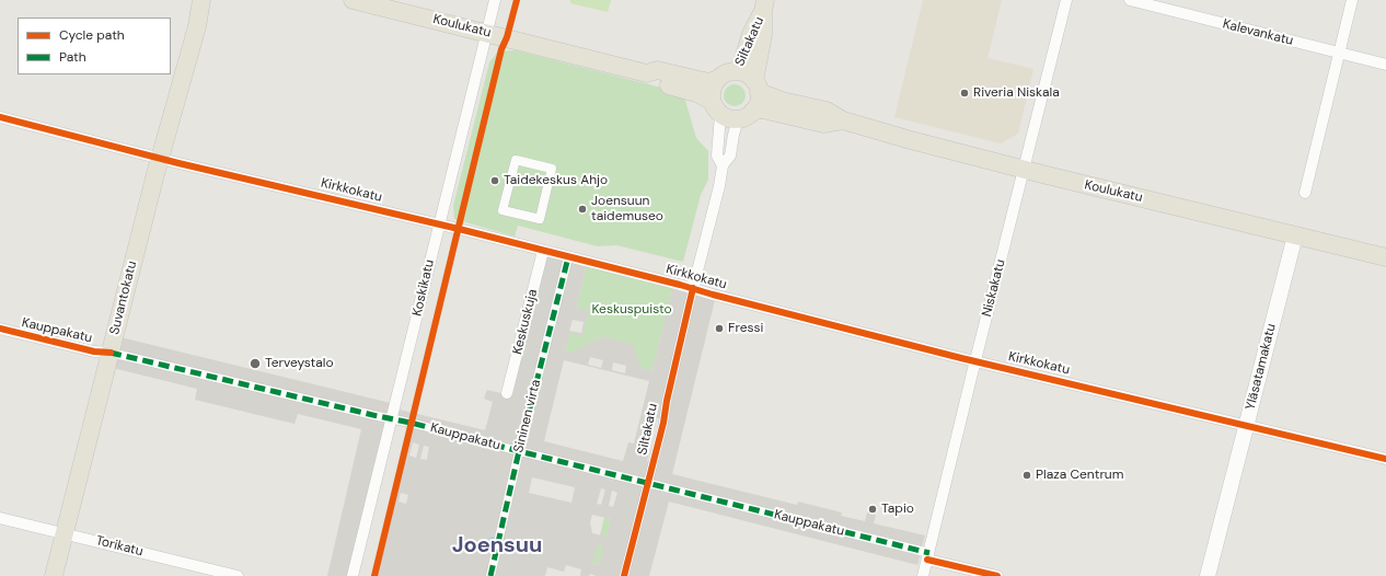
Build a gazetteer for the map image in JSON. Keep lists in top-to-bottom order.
{
  "streets": {
    "main road": [
      "Koulukatu",
      "Siltakatu",
      "Suvantokatu",
      "Yläsatamakatu"
    ],
    "street": [
      "Kalevankatu",
      "Kirkkokatu",
      "Koskikatu",
      "Niskakatu",
      "Keskuskuja",
      "Kauppakatu",
      "Sininen virta",
      "Torikatu"
    ]
  },
  "crossings": [
    ["Koulukatu", "Siltakatu"],
    ["Koulukatu", "Koskikatu"],
    ["Koulukatu", "Niskakatu"],
    ["Koulukatu", "Yläsatamakatu"],
    ["Siltakatu", "Kirkkokatu"],
    ["Siltakatu", "Kauppakatu"],
    ["Kirkkokatu", "Koskikatu"],
    ["Kirkkokatu", "Niskakatu"],
    ["Kirkkokatu", "Suvantokatu"],
    ["Kirkkokatu", "Keskuskuja"],
    ["Kirkkokatu", "Yläsatamakatu"],
    ["Kirkkokatu", "Sininen virta"],
    ["Koskikatu", "Kauppakatu"],
    ["Niskakatu", "Kauppakatu"],
    ["Suvantokatu", "Kauppakatu"],
    ["Suvantokatu", "Torikatu"],
    ["Kauppakatu", "Sininen virta"]
  ],
  "districts": ["Joensuu"],
  "parks": ["Keskuspuisto"],
  "places": [
    "Riveria Niskala",
    "Taidekeskus Ahjo",
    "Joensuun taidemuseo",
    "Fressi",
    "Terveystalo",
    "Plaza Centrum",
    "Tapio"
  ],
  "legend": ["Cycle path", "Path"]
}
